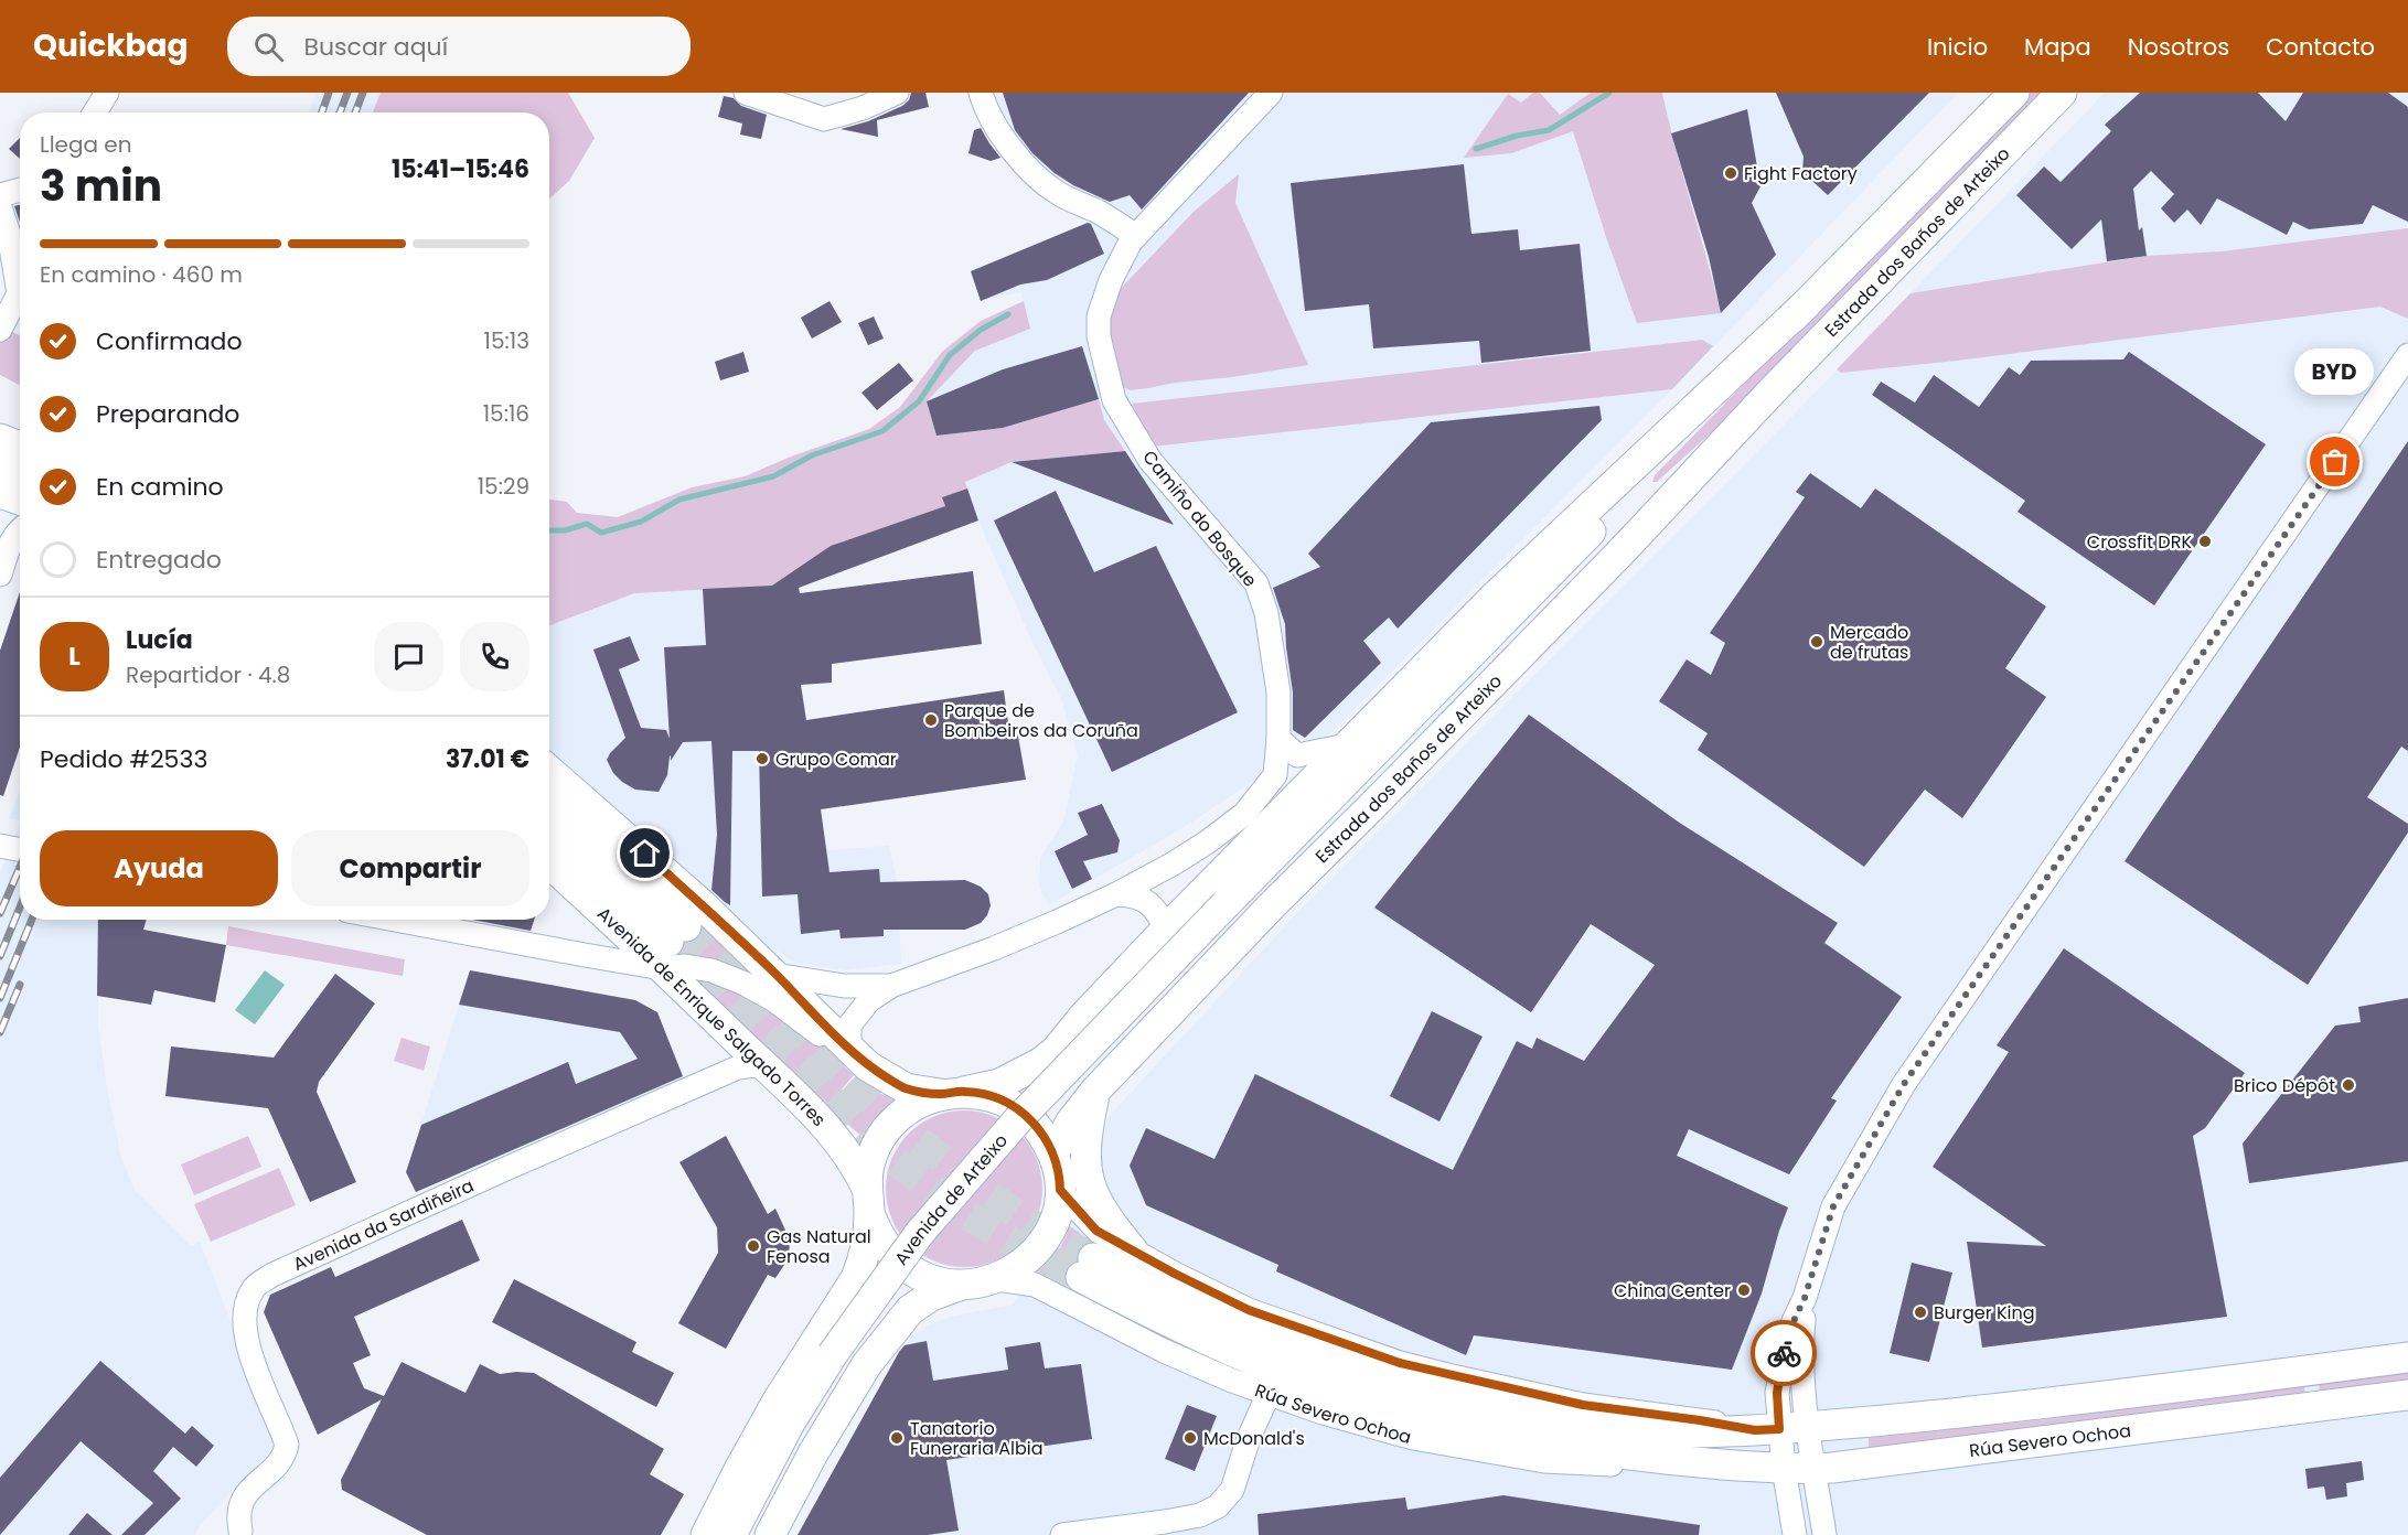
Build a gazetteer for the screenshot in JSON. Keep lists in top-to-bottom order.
{
  "streets": {
    "main road": [
      "Estrada dos Baños de Arteixo",
      "Avenida de Enrique Salgado Torres",
      "Avenida de Arteixo",
      "Rúa Severo Ochoa"
    ],
    "street": ["Camiño do Bosque", "Avenida da Sardiñeira"]
  },
  "crossings": [
    ["Estrada dos Baños de Arteixo", "Avenida de Enrique Salgado Torres"],
    ["Estrada dos Baños de Arteixo", "Avenida de Arteixo"],
    ["Estrada dos Baños de Arteixo", "Rúa Severo Ochoa"],
    ["Avenida de Enrique Salgado Torres", "Avenida de Arteixo"],
    ["Avenida de Enrique Salgado Torres", "Avenida da Sardiñeira"],
    ["Avenida de Enrique Salgado Torres", "Rúa Severo Ochoa"],
    ["Avenida de Arteixo", "Rúa Severo Ochoa"]
  ],
  "places": [
    "Fight Factory",
    "BYD",
    "Crossfit DRK",
    "Mercado de frutas",
    "Parque de Bombeiros da Coruña",
    "Grupo Comar",
    "Brico Dépôt",
    "Gas Natural Fenosa",
    "China Center",
    "Burger King",
    "Tanatorio Funeraria Albia",
    "McDonald's"
  ],
  "page": {
    "header": "Quickbag",
    "search": "Buscar aquí",
    "nav": [
      "Inicio",
      "Mapa",
      "Nosotros",
      "Contacto"
    ],
    "heading": ["3 min", "Llega en", "15:41–15:46"],
    "panel": [
      "Lucía",
      "Repartidor · 4.8",
      "Pedido #2533",
      "37.01 €"
    ],
    "bar": "En camino · 460 m",
    "list": [
      ["Confirmado", "15:13"],
      ["Preparando", "15:16"],
      ["En camino", "15:29"],
      "Entregado"
    ],
    "bubble": "BYD",
    "round": "L",
    "buttons": ["Ayuda", "Compartir"]
  }
}
